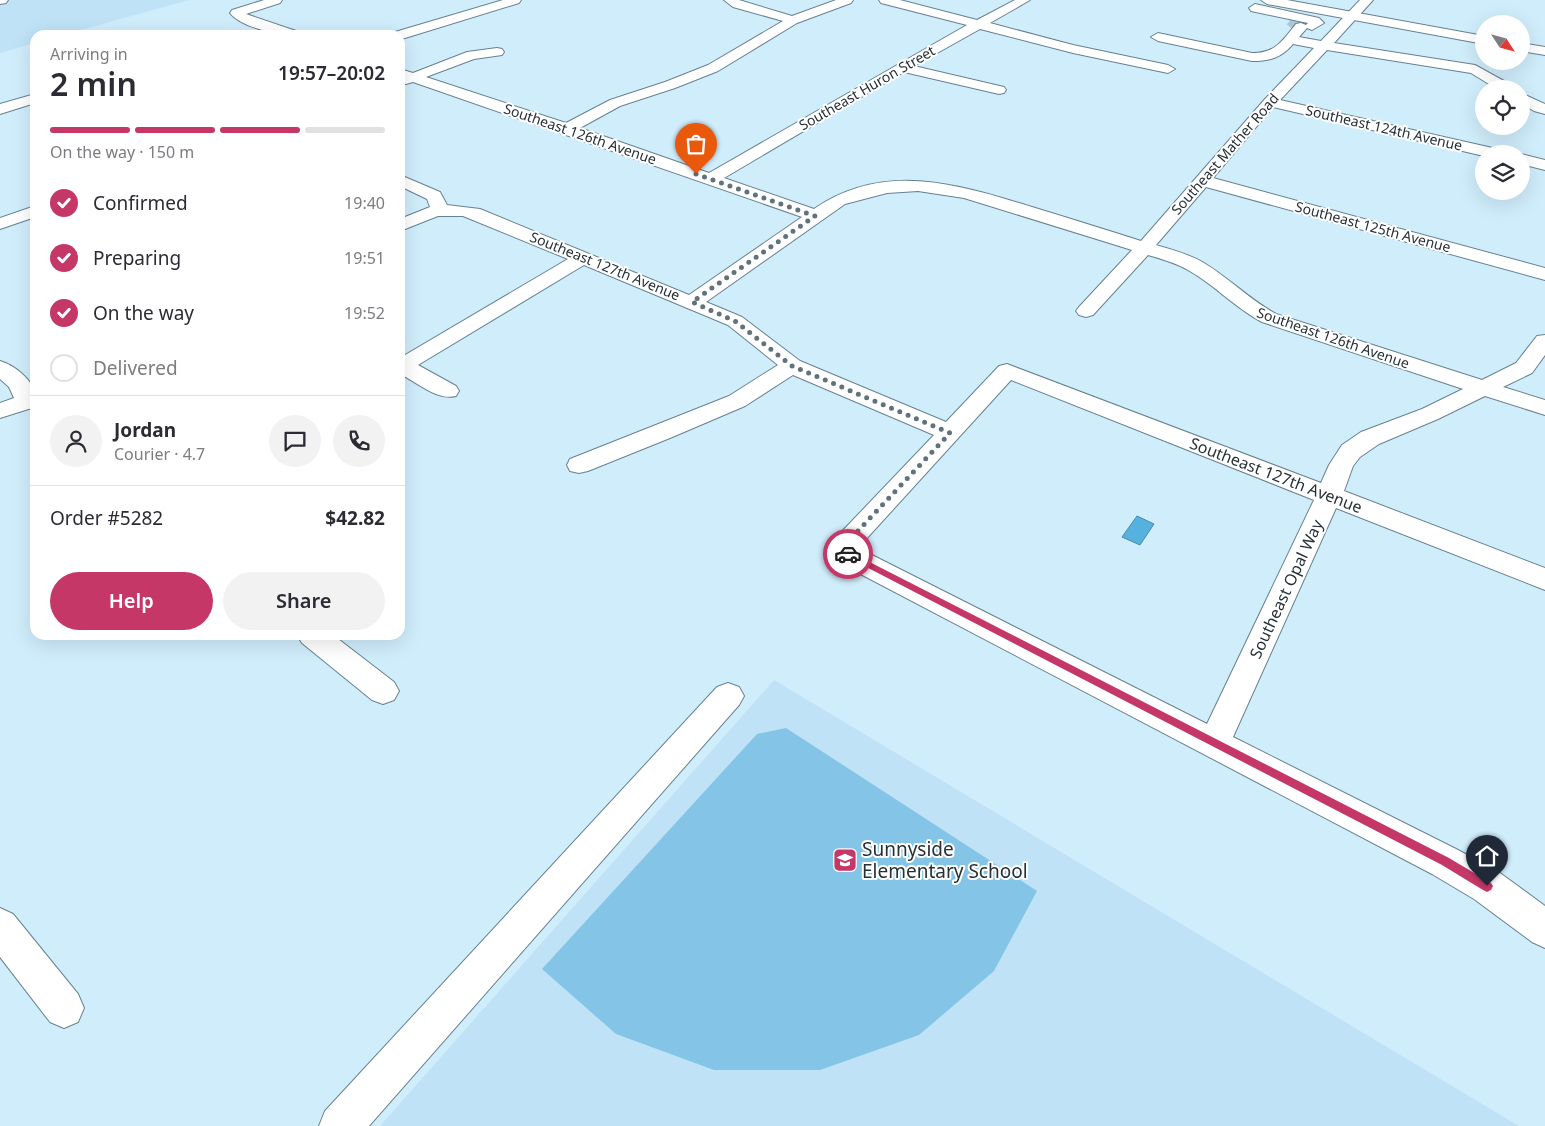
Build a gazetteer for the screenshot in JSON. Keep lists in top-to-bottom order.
{
  "streets": {
    "street": [
      "Southeast Huron Street",
      "Southeast 124th Avenue",
      "Southeast 126th Avenue",
      "Southeast Mather Road",
      "Southeast 125th Avenue",
      "Southeast 127th Avenue",
      "Southeast Opal Way"
    ]
  },
  "crossings": [
    ["Southeast Huron Street", "Southeast 126th Avenue"],
    ["Southeast 124th Avenue", "Southeast Mather Road"],
    ["Southeast 126th Avenue", "Southeast Mather Road"],
    ["Southeast 126th Avenue", "Southeast 127th Avenue"],
    ["Southeast 126th Avenue", "Southeast Opal Way"],
    ["Southeast Mather Road", "Southeast 125th Avenue"],
    ["Southeast 127th Avenue", "Southeast Opal Way"]
  ],
  "places": {
    "school or university": ["Sunnyside Elementary School"]
  },
  "north": "bottom right",
  "page": {
    "heading": ["2 min", "Arriving in", "19:57–20:02"],
    "panel": [
      "Jordan",
      "Courier · 4.7",
      "Order #5282",
      "$42.82"
    ],
    "bar": "On the way · 150 m",
    "list": [
      ["Confirmed", "19:40"],
      ["Preparing", "19:51"],
      ["On the way", "19:52"],
      "Delivered"
    ],
    "buttons": ["Help", "Share"]
  }
}
